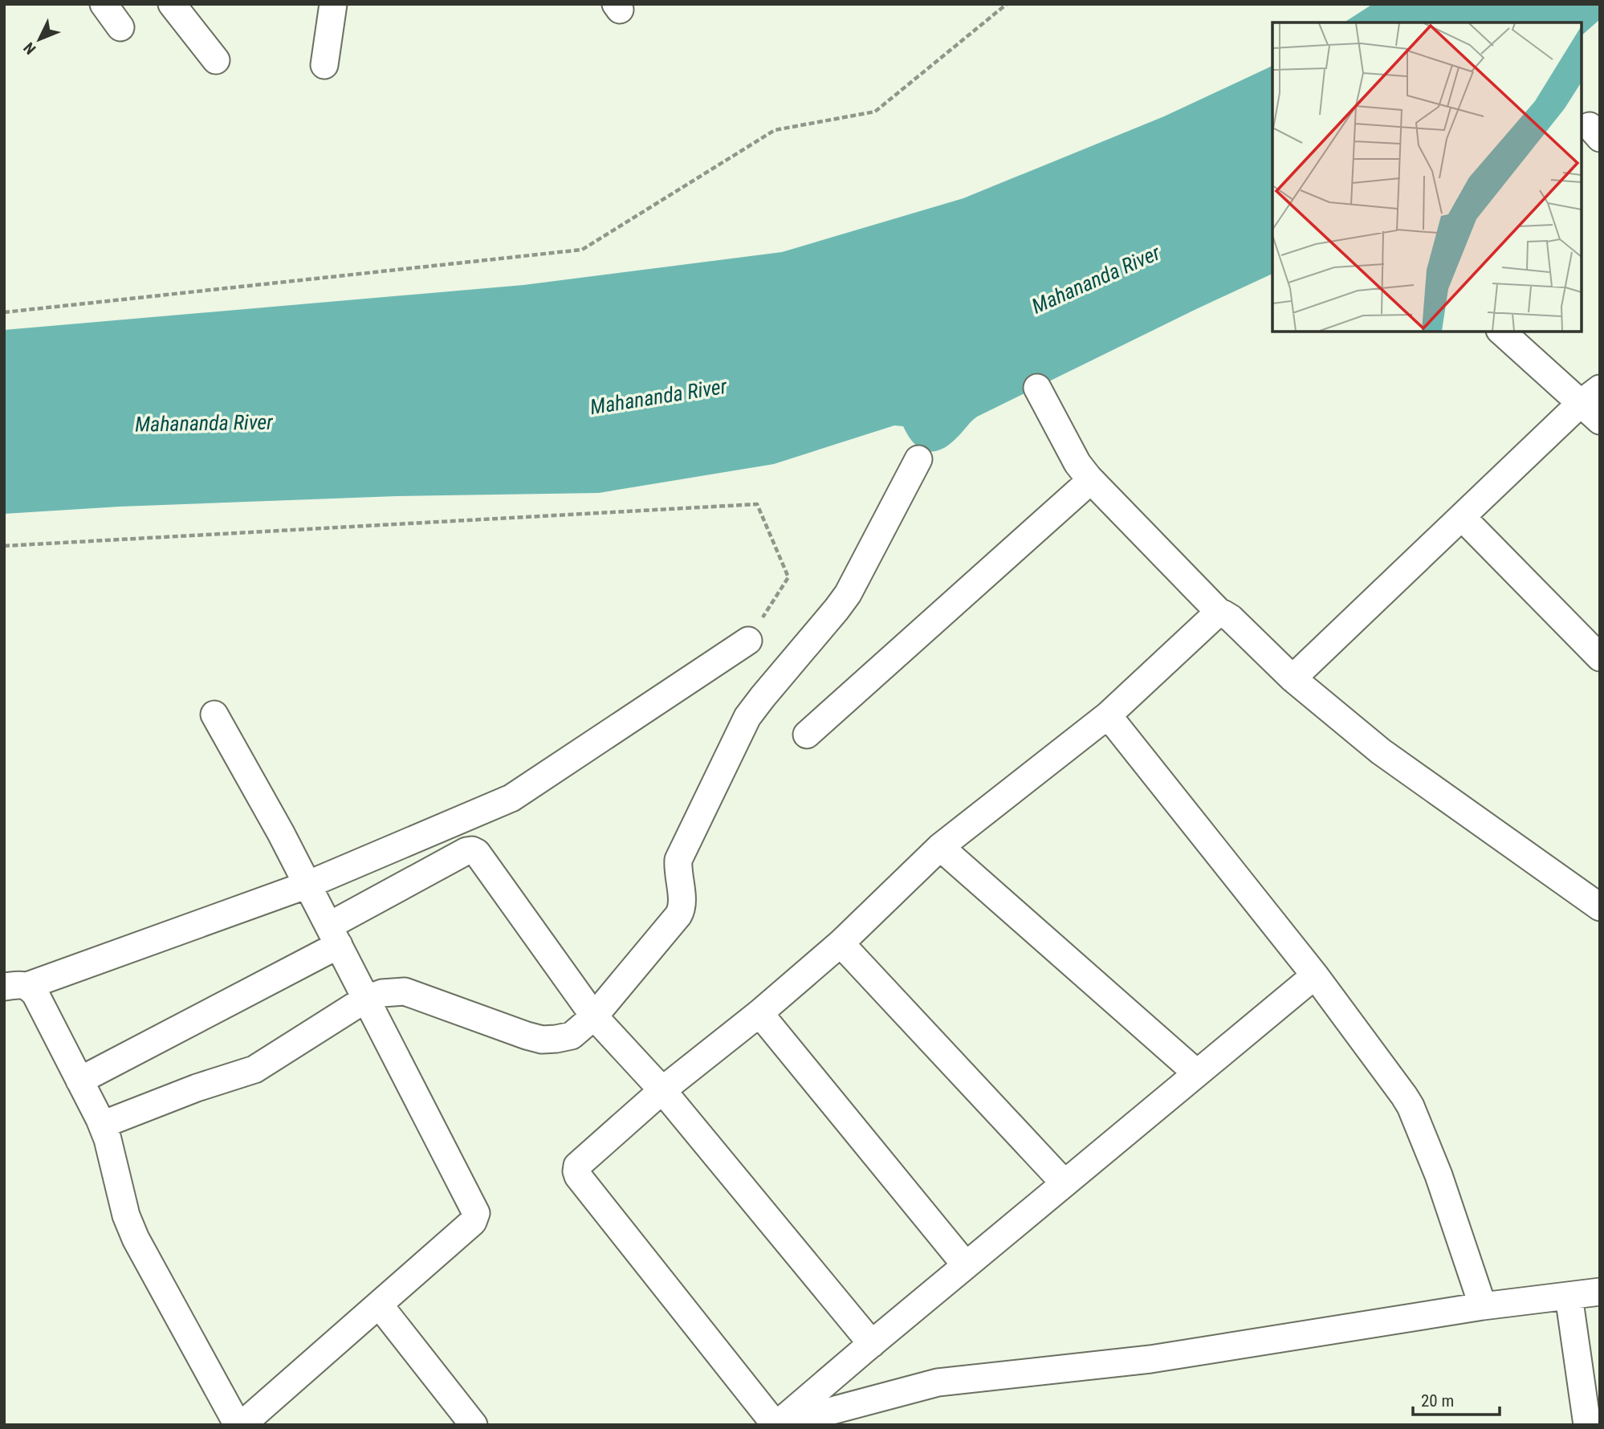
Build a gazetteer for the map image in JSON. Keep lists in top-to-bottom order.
{
  "water": ["Mahananda River"],
  "scale_bar": "20 m",
  "north": "bottom left"
}
